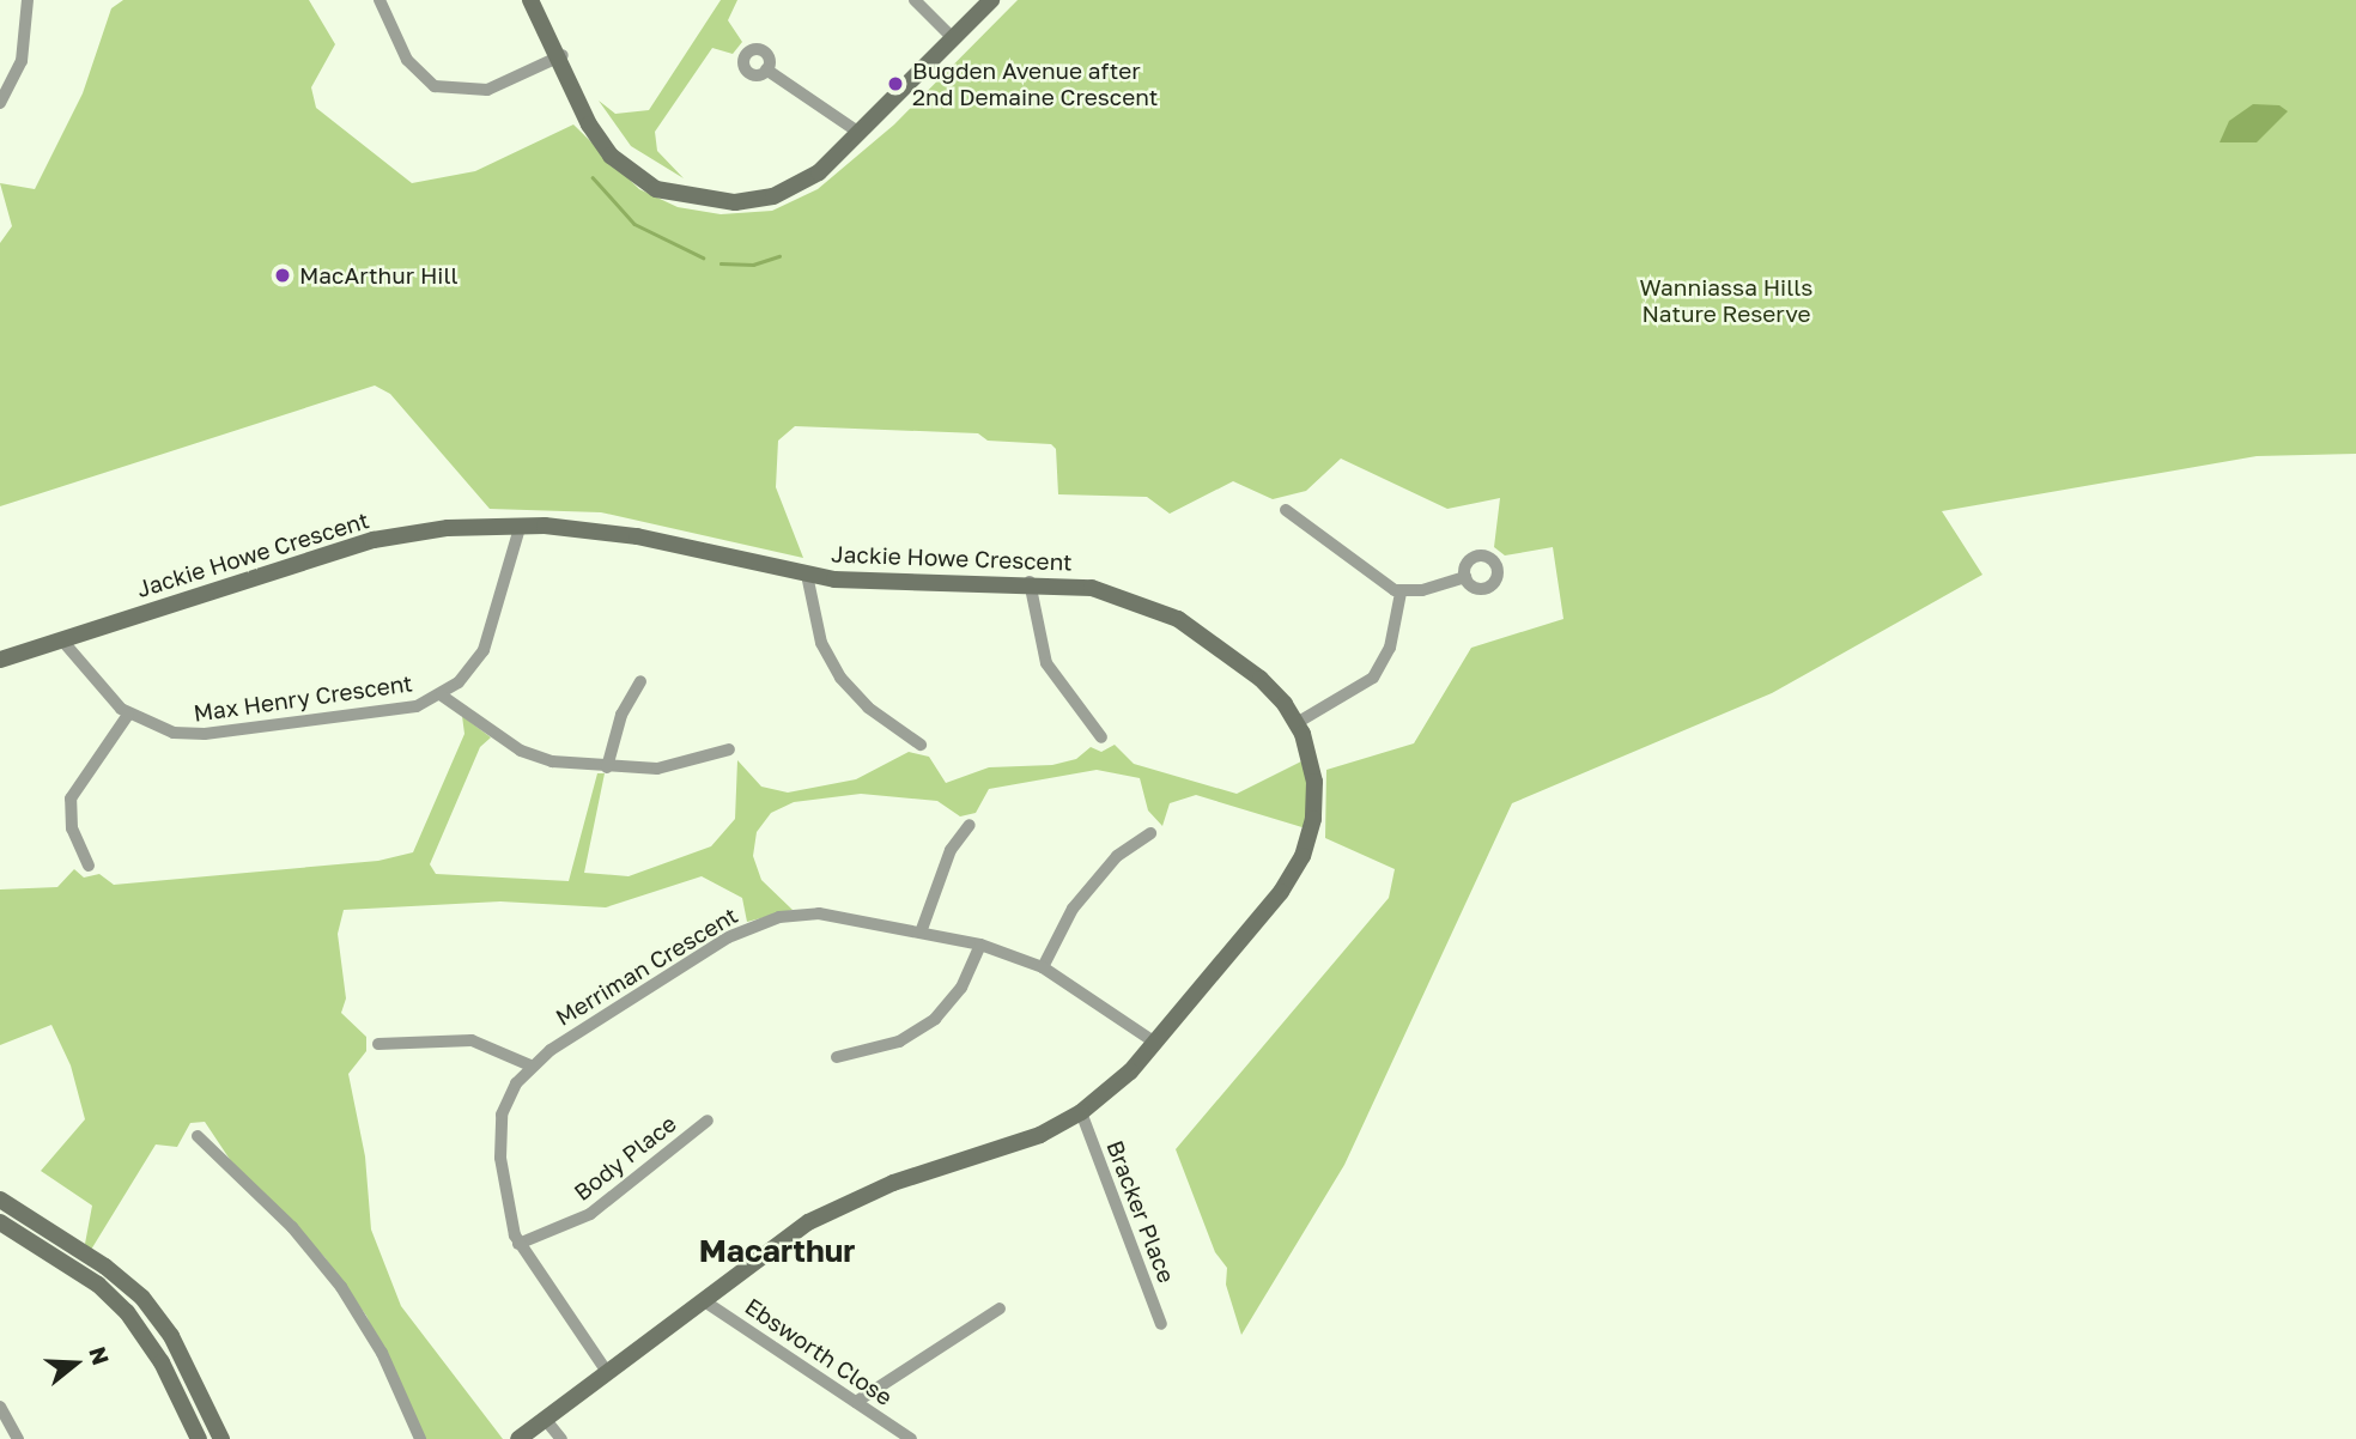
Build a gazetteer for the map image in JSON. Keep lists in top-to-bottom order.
{
  "streets": {
    "street": [
      "Jackie Howe Crescent",
      "Max Henry Crescent",
      "Merriman Crescent",
      "Body Place",
      "Bracker Place",
      "Ebsworth Close"
    ]
  },
  "crossings": [
    ["Jackie Howe Crescent", "Max Henry Crescent"],
    ["Jackie Howe Crescent", "Merriman Crescent"],
    ["Jackie Howe Crescent", "Bracker Place"],
    ["Jackie Howe Crescent", "Ebsworth Close"],
    ["Merriman Crescent", "Body Place"]
  ],
  "districts": ["Macarthur"],
  "parks": ["Wanniassa Hills Nature Reserve"],
  "places": ["Bugden Avenue after 2nd Demaine Crescent", "MacArthur Hill"],
  "north": "right"
}
